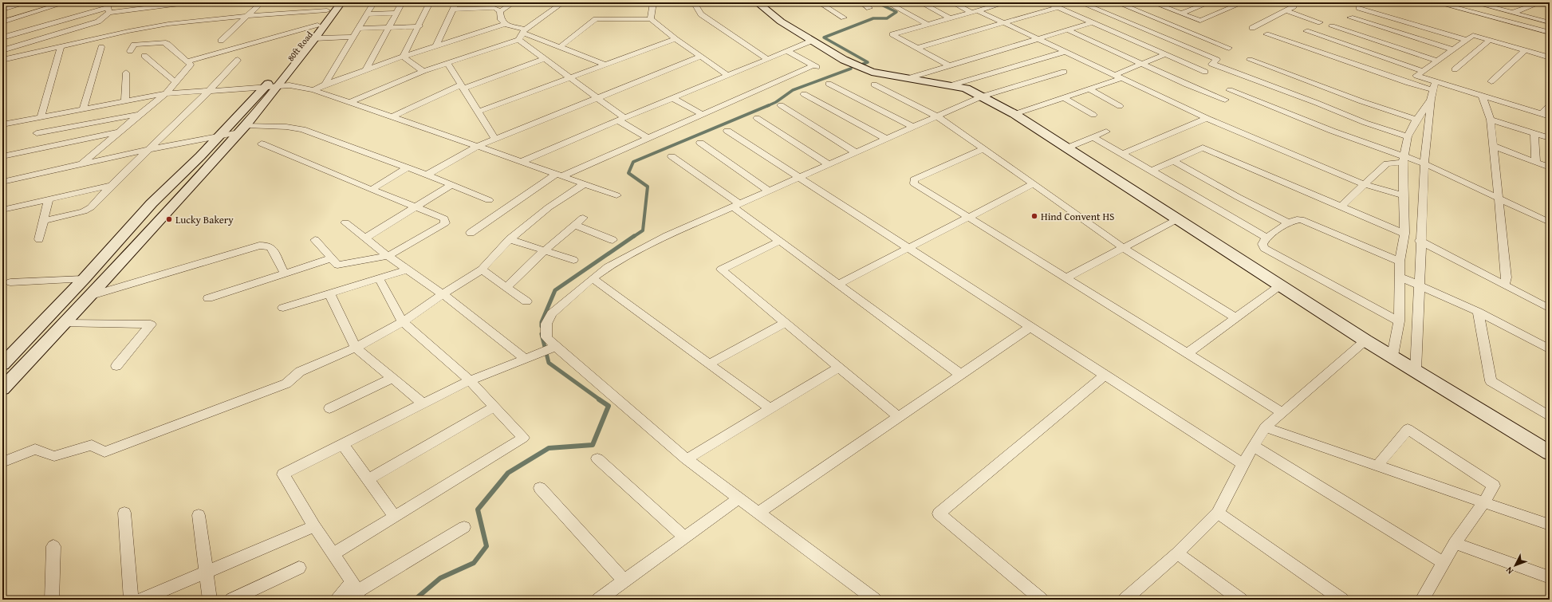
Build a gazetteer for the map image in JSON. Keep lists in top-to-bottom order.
{
  "streets": {
    "main road": ["80ft Road"]
  },
  "places": ["Hind Convent HS", "Lucky Bakery"],
  "north": "bottom left"
}
